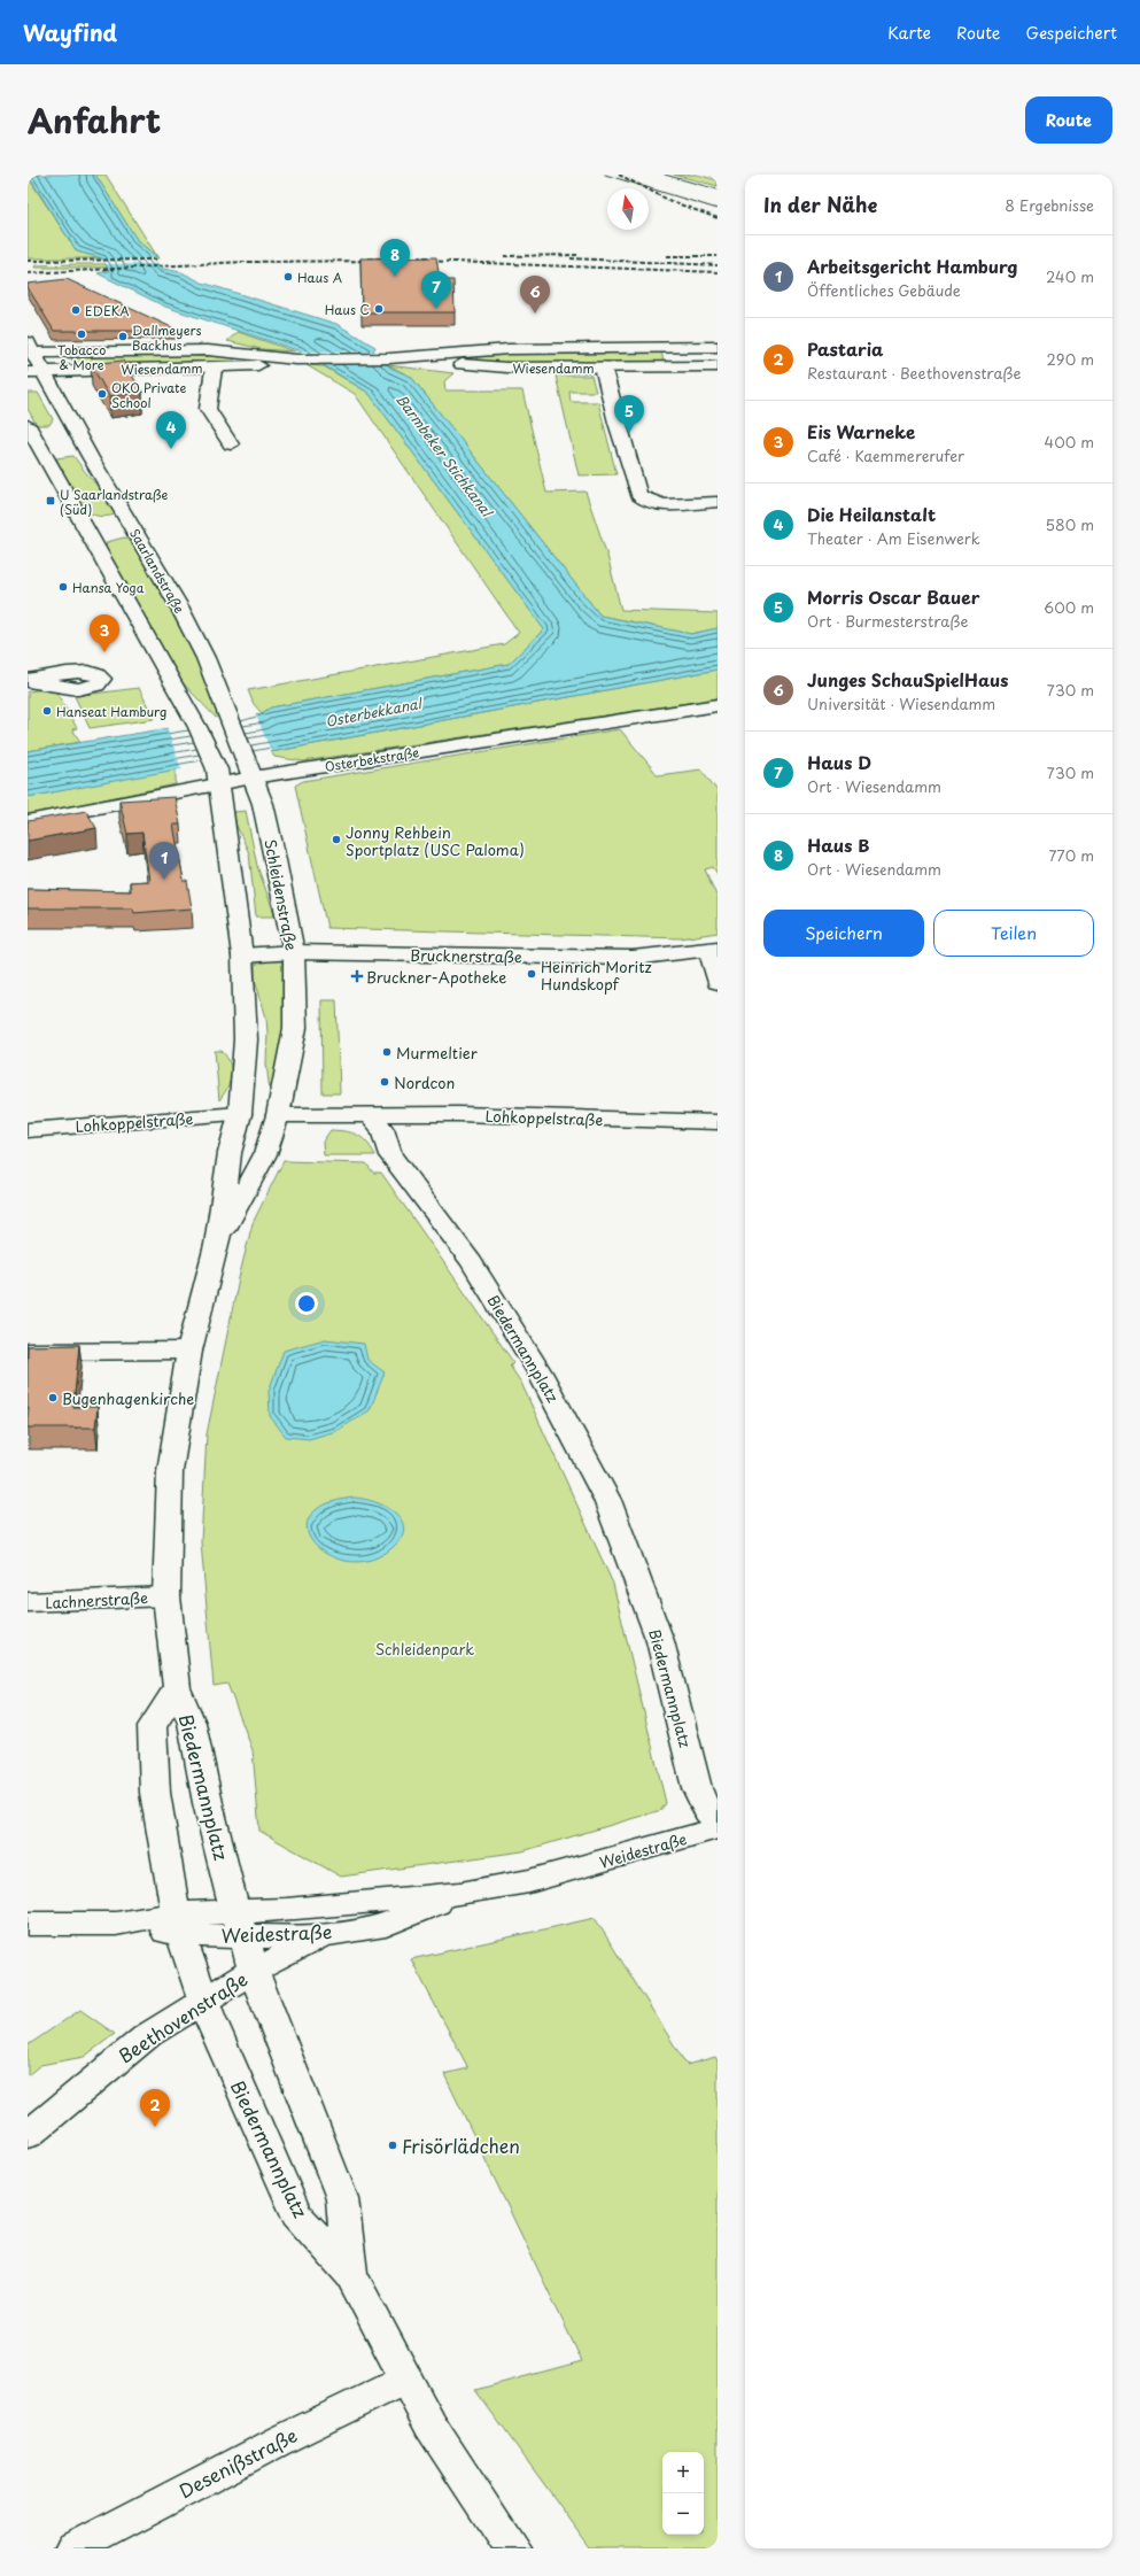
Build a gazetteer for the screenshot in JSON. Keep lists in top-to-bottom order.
{
  "streets": {
    "street": [
      "Wiesendamm",
      "Saarlandstraße",
      "Osterbekstraße",
      "Schleidenstraße",
      "Brucknerstraße",
      "Lohkoppelstraße",
      "Biedermannplatz",
      "Lachnerstraße",
      "Weidestraße",
      "Beethovenstraße",
      "Desenißstraße"
    ]
  },
  "crossings": [
    ["Wiesendamm", "Saarlandstraße"],
    ["Saarlandstraße", "Osterbekstraße"],
    ["Saarlandstraße", "Schleidenstraße"],
    ["Osterbekstraße", "Schleidenstraße"],
    ["Schleidenstraße", "Brucknerstraße"],
    ["Schleidenstraße", "Lohkoppelstraße"],
    ["Schleidenstraße", "Biedermannplatz"],
    ["Lohkoppelstraße", "Biedermannplatz"],
    ["Biedermannplatz", "Lachnerstraße"],
    ["Biedermannplatz", "Weidestraße"],
    ["Biedermannplatz", "Beethovenstraße"],
    ["Weidestraße", "Beethovenstraße"]
  ],
  "water": ["Barmbeker Stichkanal", "Osterbekkanal"],
  "parks": ["Schleidenpark"],
  "places": {
    "other": [
      "Haus A",
      "Haus C",
      "EDEKA",
      "Tobacco & More",
      "Dallmeyers Backhus",
      "OKO Private School",
      "Hansa Yoga",
      "Hanseat Hamburg",
      "Jonny Rehbein Sportplatz (USC Paloma)",
      "Heinrich Moritz Hundskopf",
      "Murmeltier",
      "Nordcon",
      "Bugenhagenkirche",
      "Frisörlädchen"
    ],
    "transit": ["U Saarlandstraße (Süd)"],
    "health": ["Bruckner-Apotheke"]
  },
  "north": "top",
  "page": {
    "header": "Wayfind",
    "nav": ["Karte", "Route", "Gespeichert"],
    "title": "Anfahrt",
    "buttons": [
      "Route",
      ["Speichern", "Teilen"]
    ],
    "heading": ["In der Nähe", "8 Ergebnisse"],
    "list": [
      {
        "mark": "1",
        "name": "Arbeitsgericht Hamburg",
        "note": "Öffentliches Gebäude",
        "value": "240 m"
      },
      {
        "mark": "2",
        "name": "Pastaria",
        "note": "Restaurant · Beethovenstraße",
        "value": "290 m"
      },
      {
        "mark": "3",
        "name": "Eis Warneke",
        "note": "Café · Kaemmererufer",
        "value": "400 m"
      },
      {
        "mark": "4",
        "name": "Die Heilanstalt",
        "note": "Theater · Am Eisenwerk",
        "value": "580 m"
      },
      {
        "mark": "5",
        "name": "Morris Oscar Bauer",
        "note": "Ort · Burmesterstraße",
        "value": "600 m"
      },
      {
        "mark": "6",
        "name": "Junges SchauSpielHaus",
        "note": "Universität · Wiesendamm",
        "value": "730 m"
      },
      {
        "mark": "7",
        "name": "Haus D",
        "note": "Ort · Wiesendamm",
        "value": "730 m"
      },
      {
        "mark": "8",
        "name": "Haus B",
        "note": "Ort · Wiesendamm",
        "value": "770 m"
      }
    ],
    "pins": [
      "8",
      "7",
      "6",
      "5",
      "4",
      "3",
      "1",
      "2"
    ],
    "map_buttons": ["+", "−"]
  }
}
